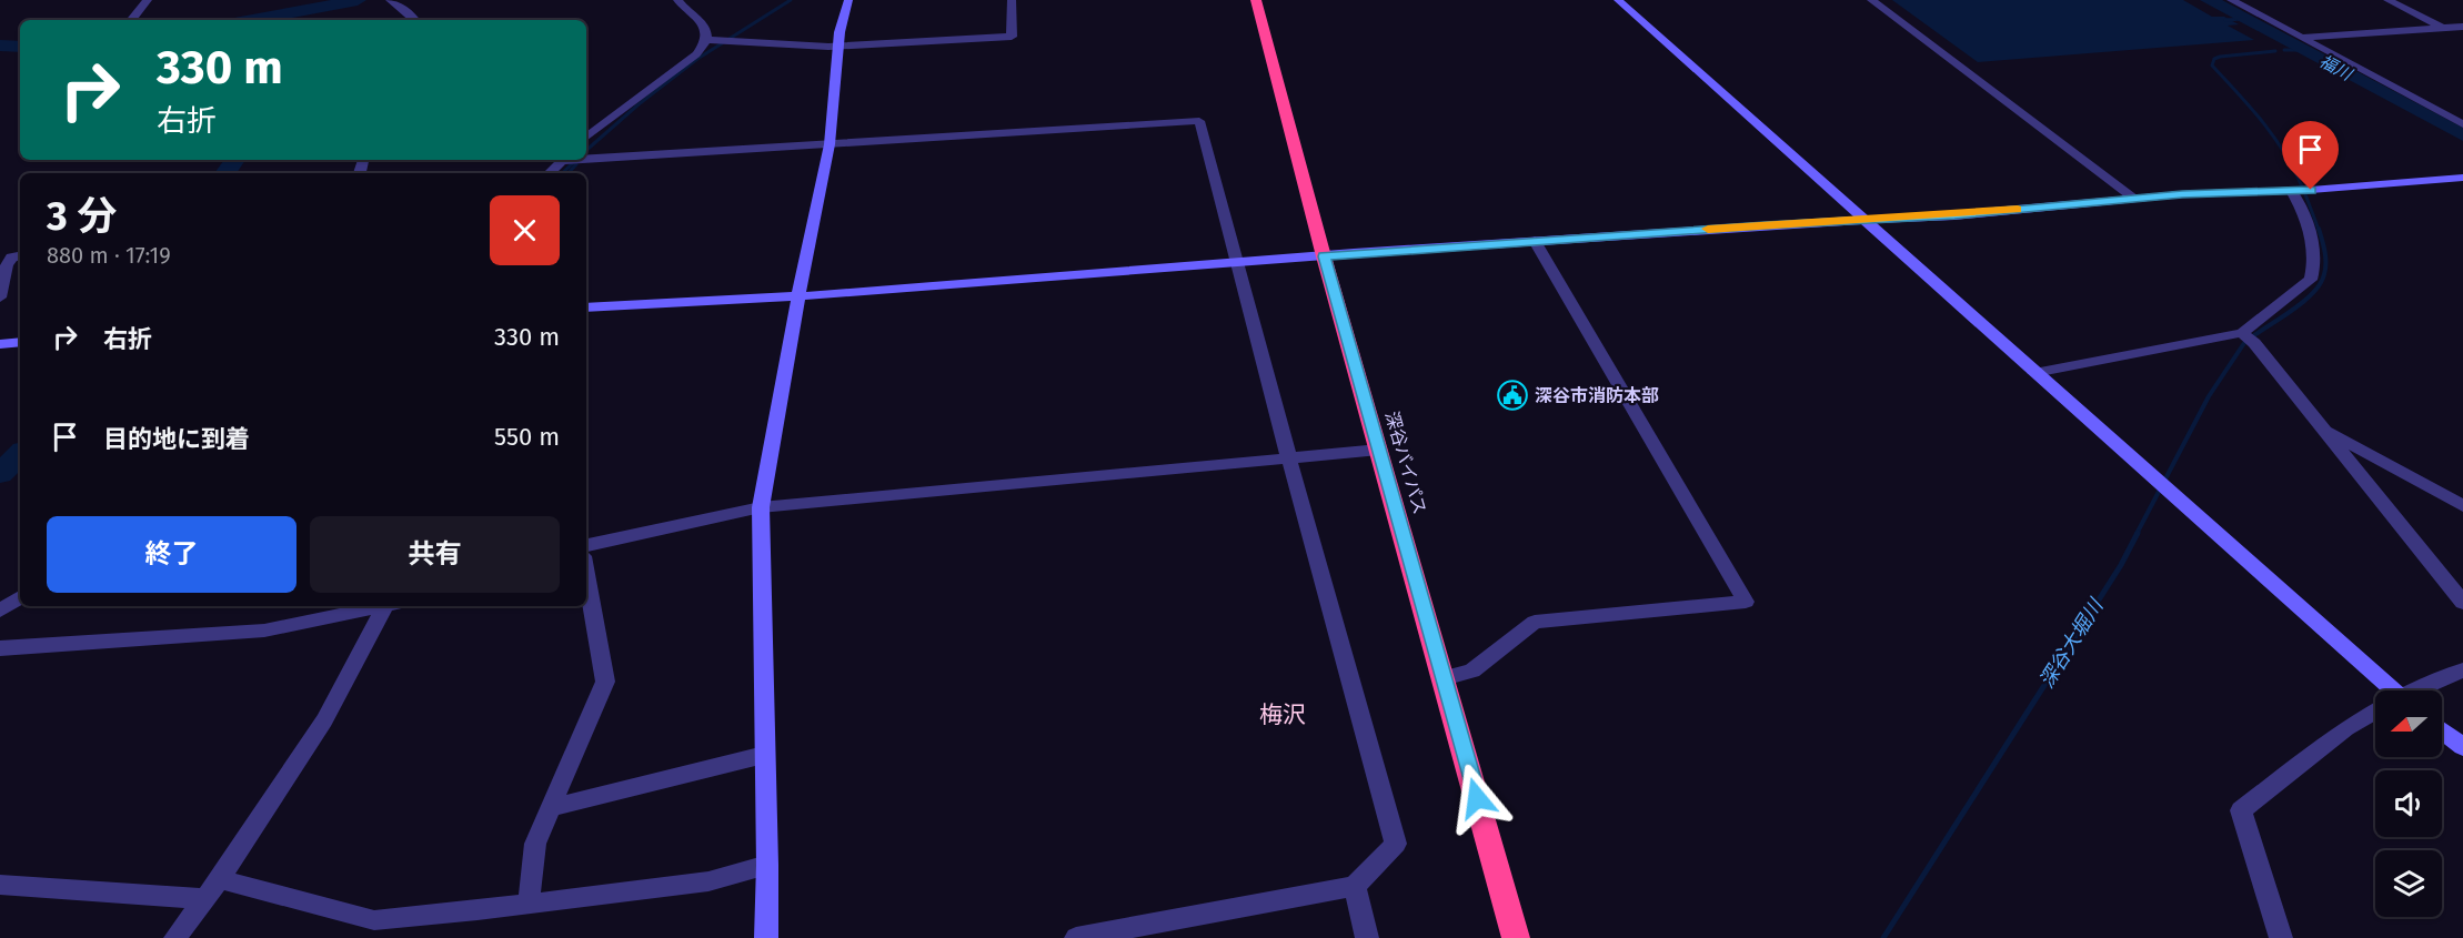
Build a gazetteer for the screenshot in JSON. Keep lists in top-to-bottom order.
{
  "streets": {
    "highway": ["深谷バイパス"]
  },
  "districts": ["梅沢"],
  "water": ["福川", "深谷大堀川"],
  "places": {
    "public building": ["深谷市消防本部"]
  },
  "north": "left",
  "page": {
    "turn": ["330 m", "右折"],
    "heading": ["3 分", "880 m · 17:19"],
    "list": [
      {
        "name": "右折",
        "value": "330 m"
      },
      {
        "name": "目的地に到着",
        "value": "550 m"
      }
    ],
    "buttons": ["終了", "共有"]
  }
}
